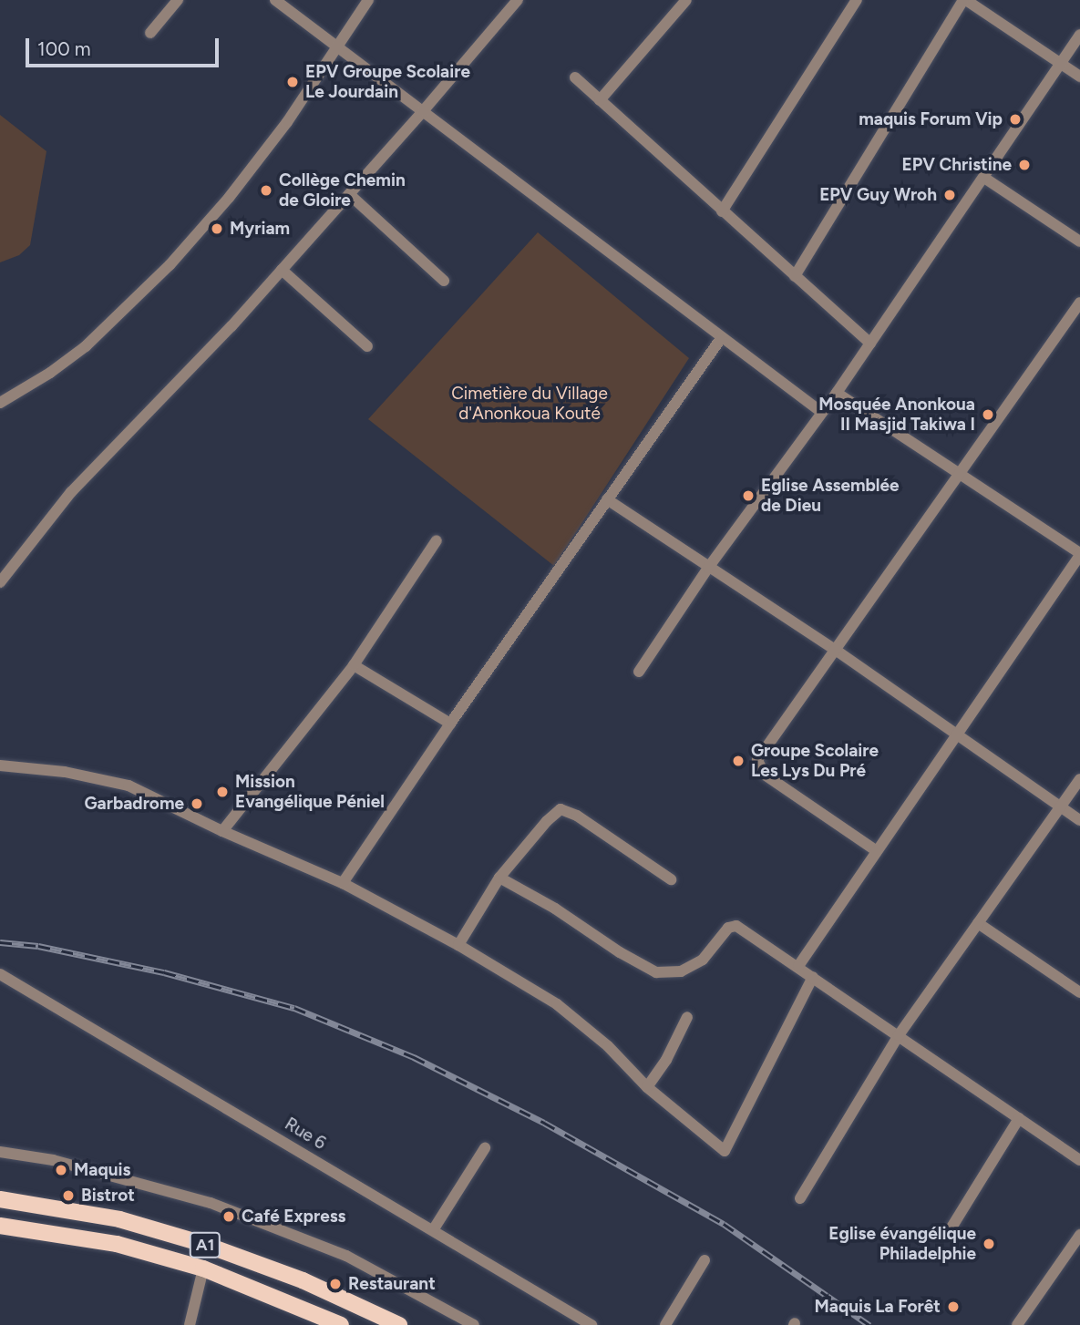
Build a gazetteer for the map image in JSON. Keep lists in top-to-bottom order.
{
  "streets": {
    "main road": ["A1"],
    "street": ["Rue 6"]
  },
  "parks": ["Cimetière du Village d'Anonkoua Kouté"],
  "places": [
    "EPV Groupe Scolaire Le Jourdain",
    "maquis Forum Vip",
    "EPV Christine",
    "Collège Chemin de Gloire",
    "EPV Guy Wroh",
    "Myriam",
    "Mosquée Anonkoua II Masjid Takiwa I",
    "Eglise Assemblée de Dieu",
    "Groupe Scolaire Les Lys Du Pré",
    "Mission Evangélique Péniel",
    "Garbadrome",
    "Maquis",
    "Bistrot",
    "Café Express",
    "Eglise évangélique Philadelphie",
    "Restaurant",
    "Maquis La Forêt"
  ],
  "scale_bar": "100 m"
}
